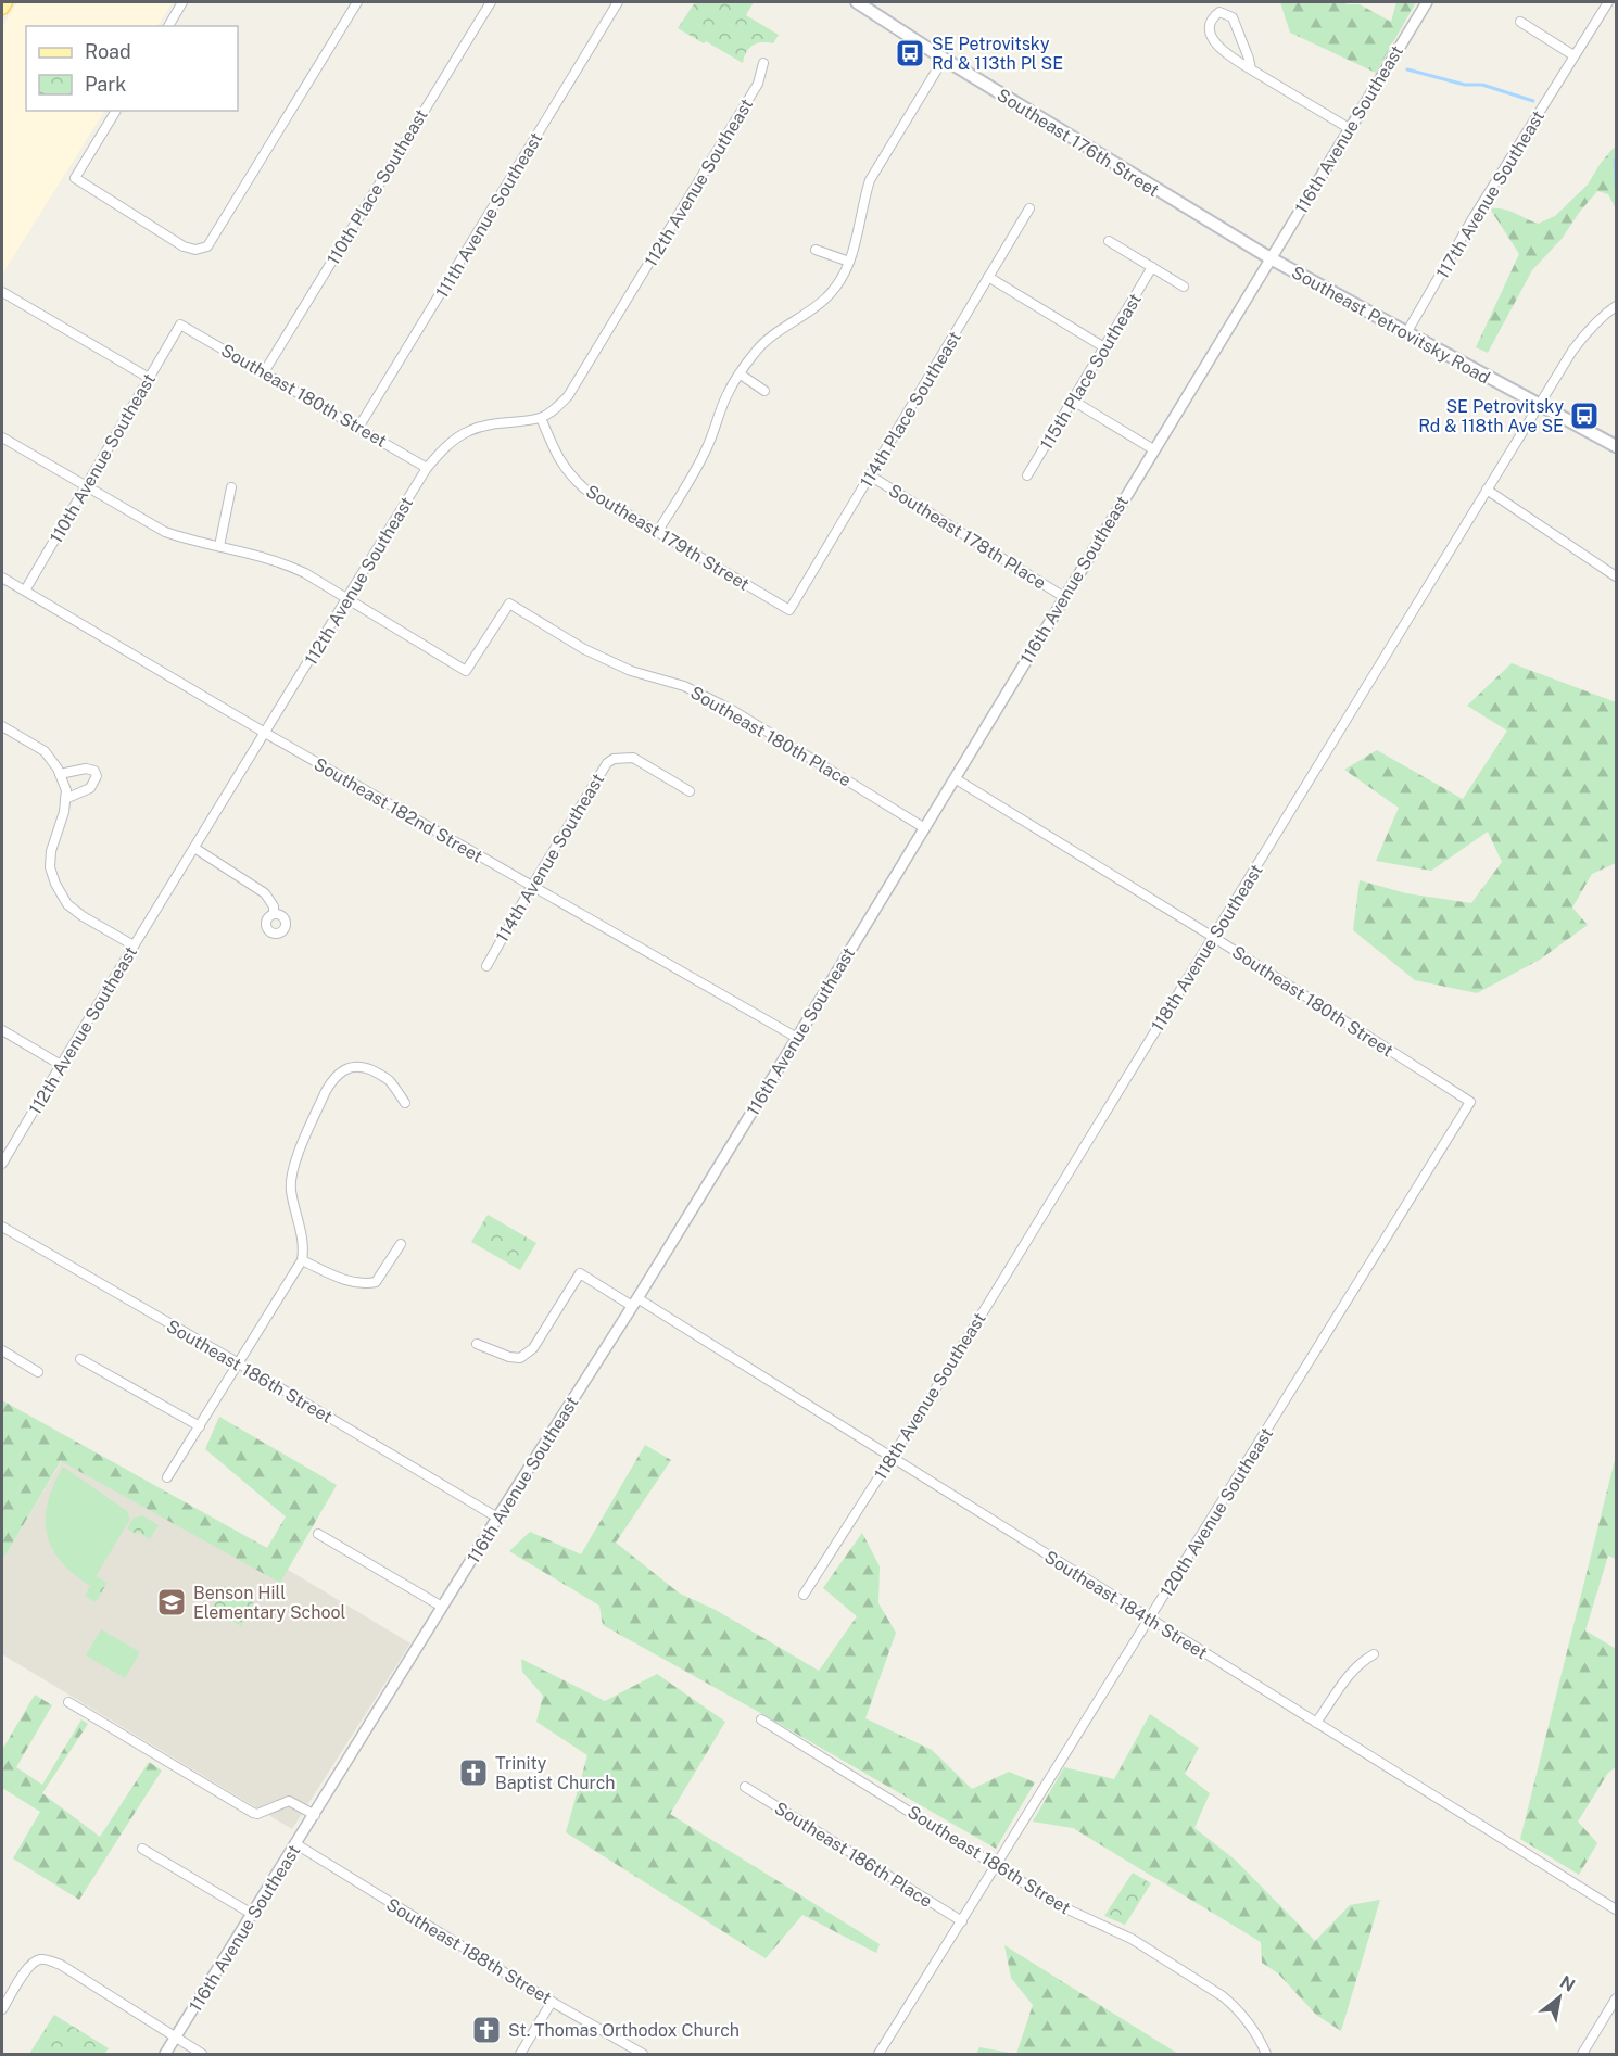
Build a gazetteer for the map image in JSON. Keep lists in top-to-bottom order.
{
  "streets": {
    "main road": ["Southeast 176th Street", "Southeast Petrovitsky Road"],
    "street": [
      "116th Avenue Southeast",
      "112th Avenue Southeast",
      "110th Place Southeast",
      "117th Avenue Southeast",
      "111th Avenue Southeast",
      "115th Place Southeast",
      "Southeast 180th Street",
      "114th Place Southeast",
      "110th Avenue Southeast",
      "Southeast 178th Place",
      "Southeast 179th Street",
      "Southeast 180th Place",
      "Southeast 182nd Street",
      "114th Avenue Southeast",
      "118th Avenue Southeast",
      "Southeast 186th Street",
      "120th Avenue Southeast",
      "Southeast 184th Street",
      "Southeast 186th Place",
      "Southeast 188th Street"
    ]
  },
  "crossings": [
    ["116th Avenue Southeast", "Southeast 176th Street"],
    ["116th Avenue Southeast", "Southeast Petrovitsky Road"],
    ["116th Avenue Southeast", "Southeast 180th Street"],
    ["116th Avenue Southeast", "Southeast 178th Place"],
    ["116th Avenue Southeast", "Southeast 180th Place"],
    ["116th Avenue Southeast", "Southeast 182nd Street"],
    ["116th Avenue Southeast", "Southeast 186th Street"],
    ["116th Avenue Southeast", "Southeast 184th Street"],
    ["116th Avenue Southeast", "Southeast 188th Street"],
    ["Southeast 176th Street", "Southeast Petrovitsky Road"],
    ["112th Avenue Southeast", "Southeast 180th Street"],
    ["112th Avenue Southeast", "Southeast 179th Street"],
    ["112th Avenue Southeast", "Southeast 180th Place"],
    ["112th Avenue Southeast", "Southeast 182nd Street"],
    ["110th Place Southeast", "Southeast 180th Street"],
    ["117th Avenue Southeast", "Southeast Petrovitsky Road"],
    ["111th Avenue Southeast", "Southeast 180th Street"],
    ["Southeast Petrovitsky Road", "118th Avenue Southeast"],
    ["Southeast 180th Street", "110th Avenue Southeast"],
    ["Southeast 180th Street", "118th Avenue Southeast"],
    ["Southeast 180th Street", "120th Avenue Southeast"],
    ["114th Place Southeast", "Southeast 178th Place"],
    ["114th Place Southeast", "Southeast 179th Street"],
    ["110th Avenue Southeast", "Southeast 182nd Street"],
    ["Southeast 182nd Street", "114th Avenue Southeast"],
    ["118th Avenue Southeast", "Southeast 184th Street"],
    ["Southeast 186th Street", "120th Avenue Southeast"],
    ["120th Avenue Southeast", "Southeast 184th Street"],
    ["120th Avenue Southeast", "Southeast 186th Place"]
  ],
  "places": {
    "bus stop": ["SE Petrovitsky Rd & 113th Pl SE", "SE Petrovitsky Rd & 118th Ave SE"],
    "school or university": ["Benson Hill Elementary School"],
    "church": ["Trinity Baptist Church", "St. Thomas Orthodox Church"]
  },
  "legend": ["Road", "Park"],
  "north": "top right"
}
